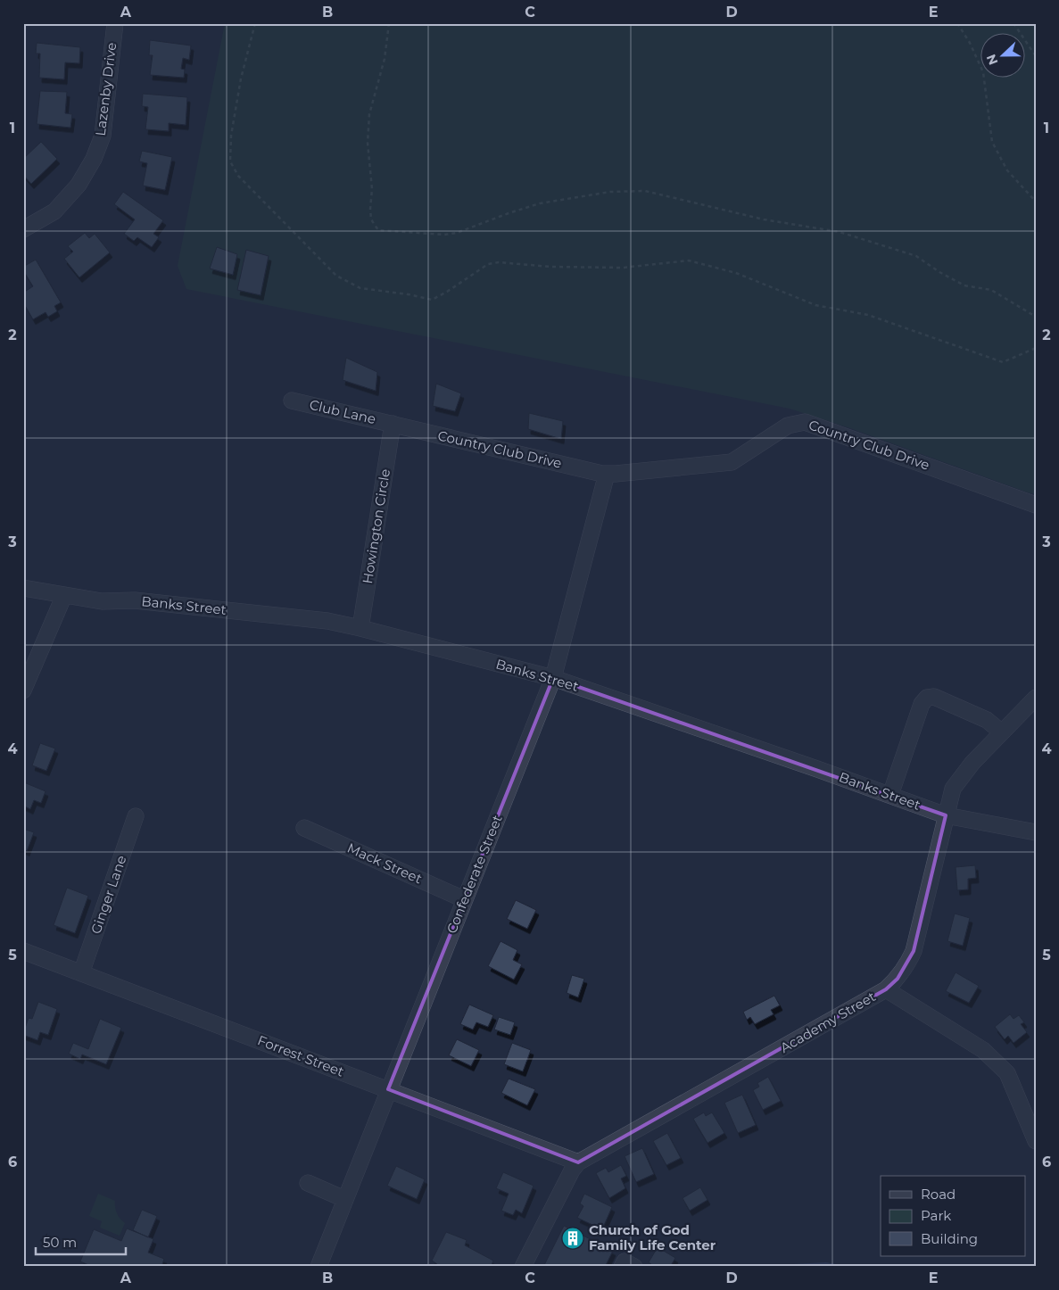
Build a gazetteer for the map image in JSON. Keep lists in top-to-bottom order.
{
  "streets": {
    "street": [
      "Lazenby Drive",
      "Club Lane",
      "Country Club Drive",
      "Howington Circle",
      "Banks Street",
      "Mack Street",
      "Confederate Street",
      "Ginger Lane",
      "Academy Street",
      "Forrest Street"
    ]
  },
  "crossings": [
    ["Club Lane", "Country Club Drive"],
    ["Club Lane", "Howington Circle"],
    ["Country Club Drive", "Howington Circle"],
    ["Country Club Drive", "Confederate Street"],
    ["Howington Circle", "Banks Street"],
    ["Banks Street", "Confederate Street"],
    ["Banks Street", "Academy Street"],
    ["Mack Street", "Confederate Street"],
    ["Confederate Street", "Forrest Street"],
    ["Ginger Lane", "Forrest Street"],
    ["Academy Street", "Forrest Street"]
  ],
  "places": {
    "building": ["Church of God Family Life Center"]
  },
  "legend": ["Road", "Park", "Building"],
  "scale_bar": "50 m",
  "north": "left",
  "grid": {
    "columns": [
      "A",
      "B",
      "C",
      "D",
      "E"
    ],
    "rows": [
      "1",
      "2",
      "3",
      "4",
      "5",
      "6"
    ]
  }
}
